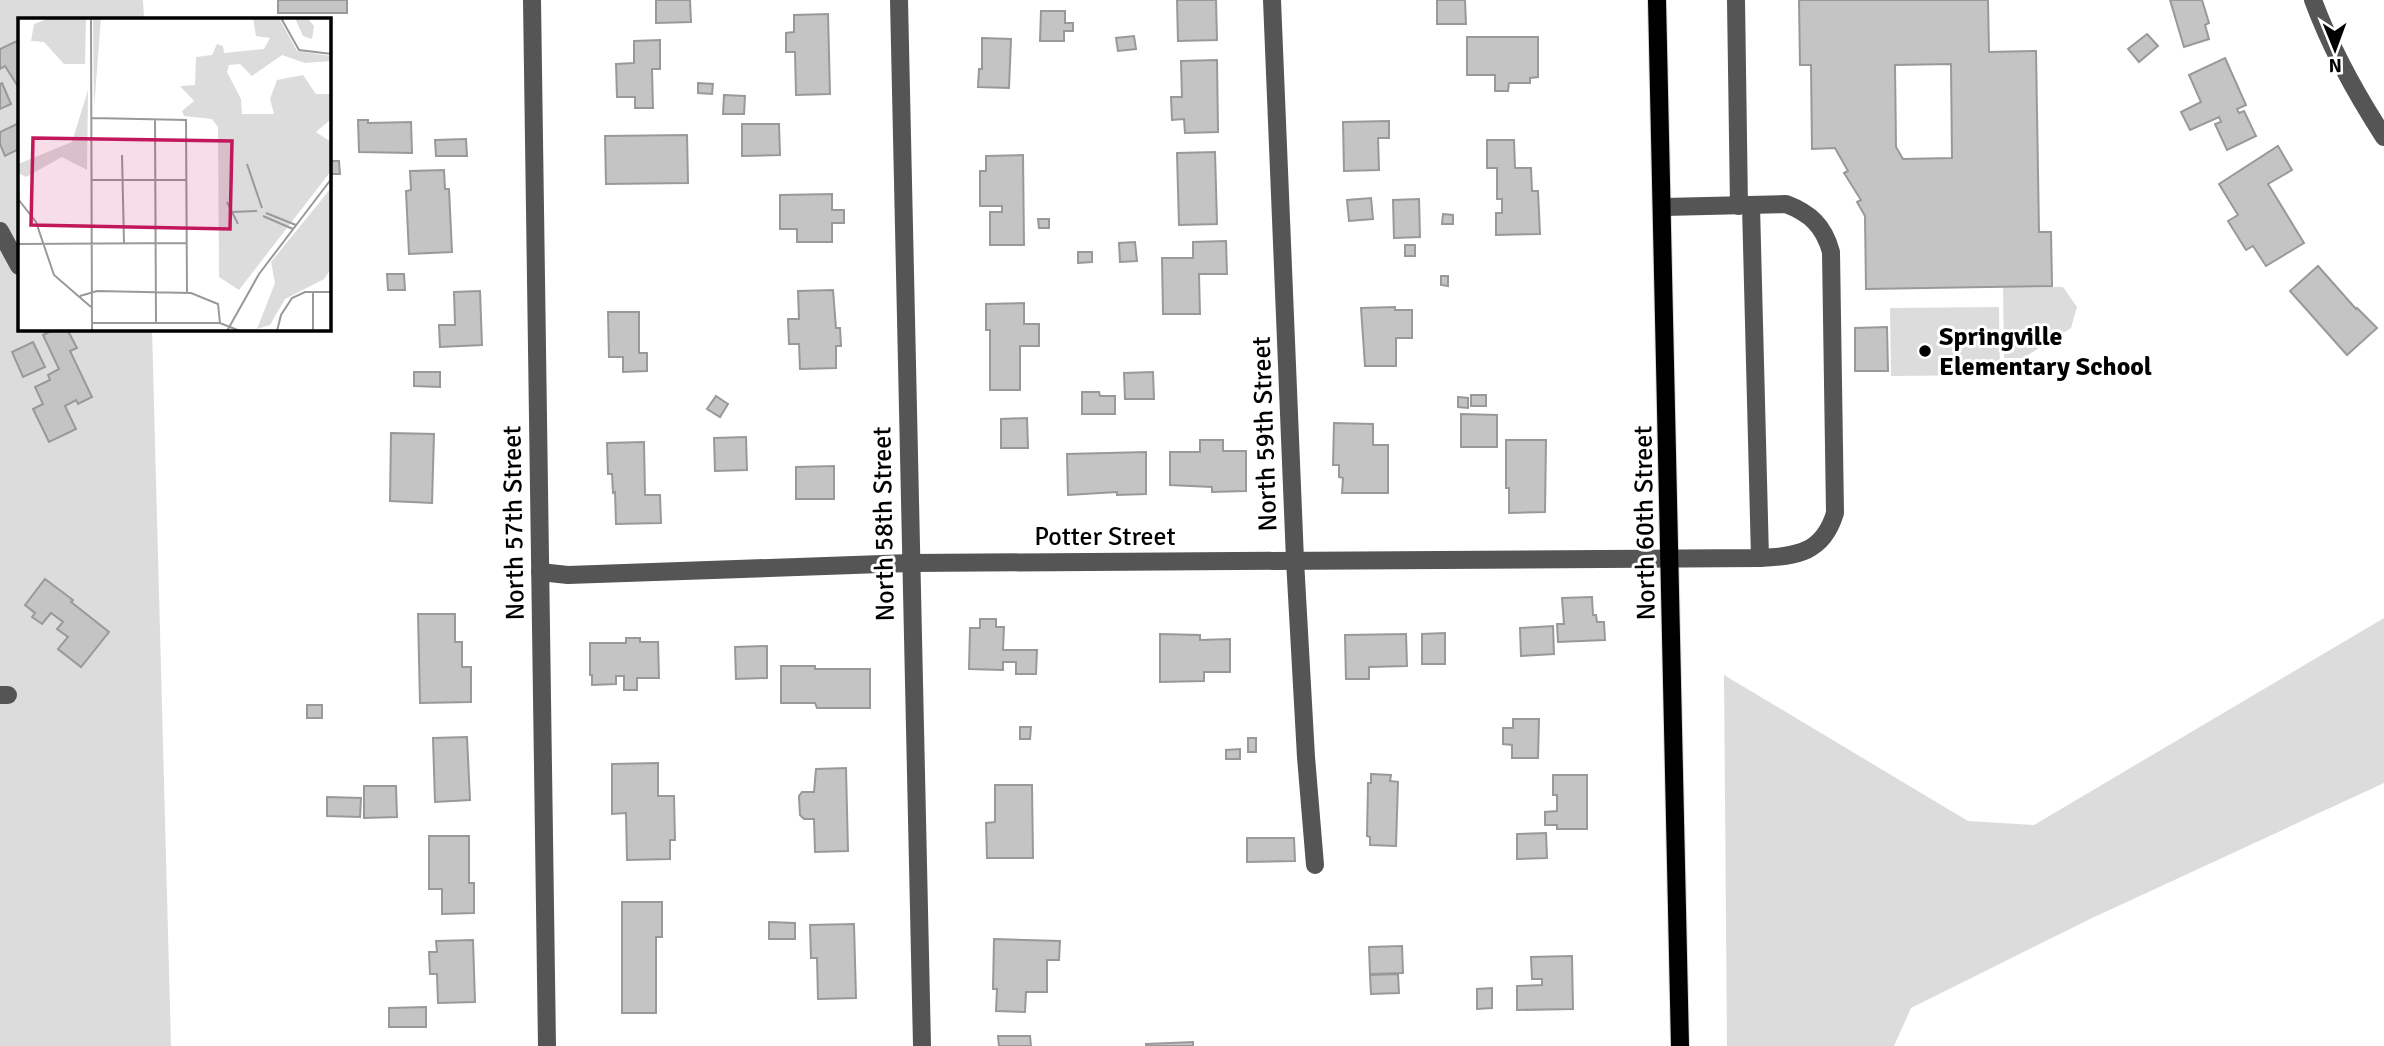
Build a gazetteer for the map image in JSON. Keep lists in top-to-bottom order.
{
  "streets": {
    "main road": ["North 60th Street"],
    "street": [
      "North 59th Street",
      "North 57th Street",
      "North 58th Street",
      "Potter Street"
    ]
  },
  "crossings": [
    ["North 59th Street", "Potter Street"],
    ["North 57th Street", "Potter Street"],
    ["North 60th Street", "Potter Street"],
    ["North 58th Street", "Potter Street"]
  ],
  "places": ["Springville Elementary School"],
  "north": "bottom"
}
